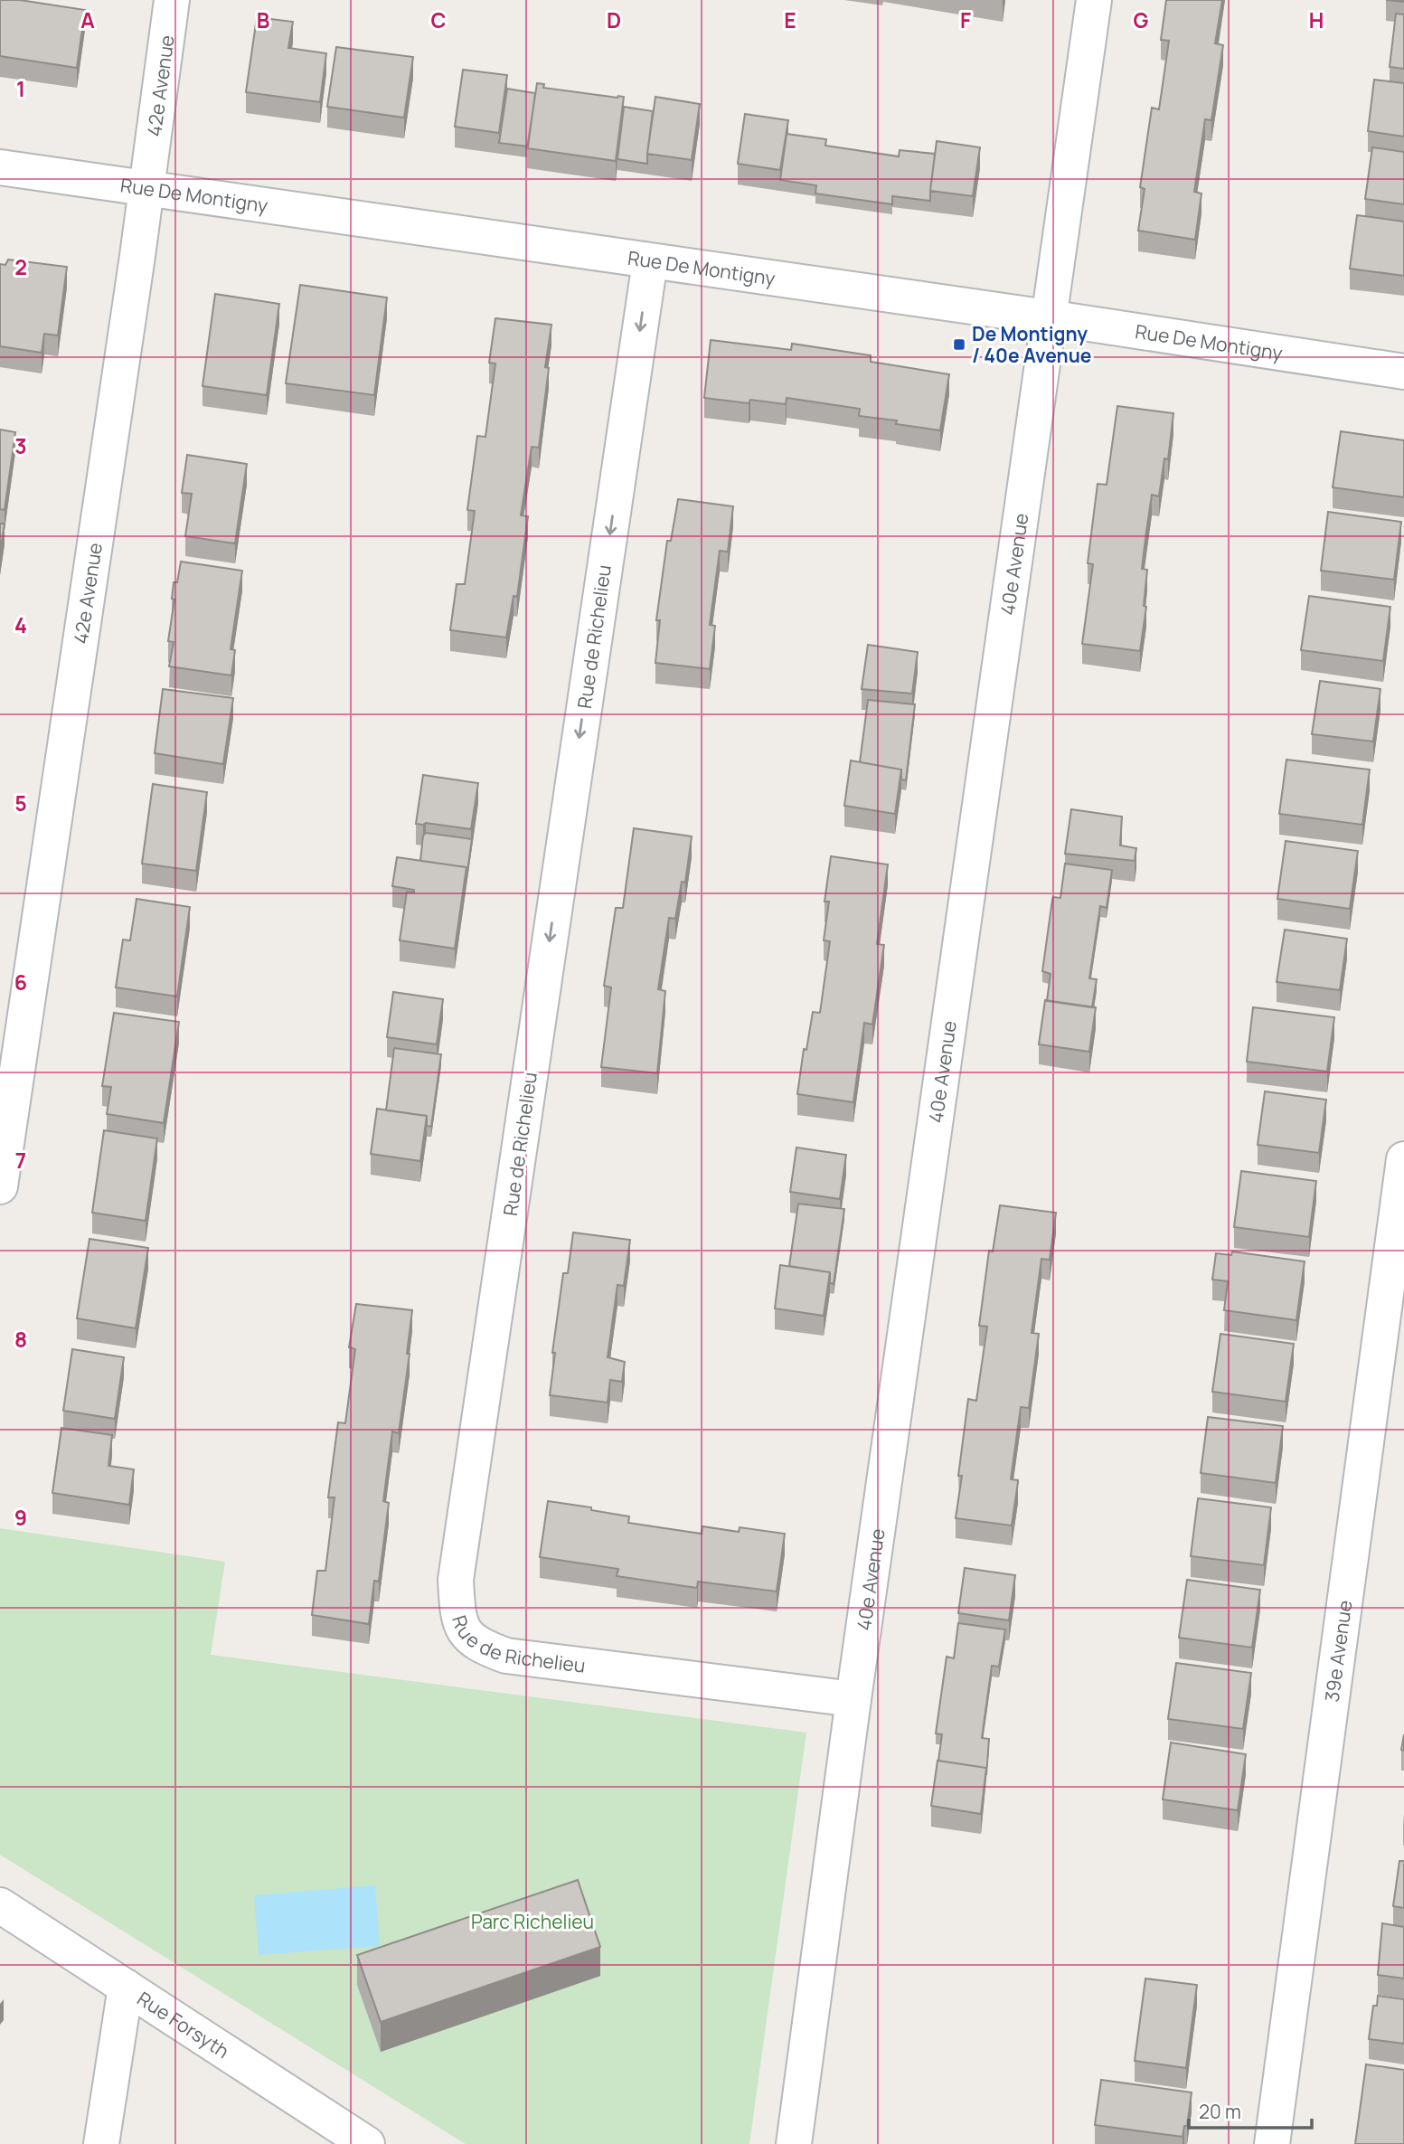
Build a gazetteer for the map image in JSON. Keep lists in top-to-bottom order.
{
  "streets": {
    "street": [
      "42e Avenue",
      "Rue De Montigny",
      "40e Avenue",
      "Rue de Richelieu",
      "39e Avenue",
      "Rue Forsyth"
    ]
  },
  "crossings": [
    ["42e Avenue", "Rue De Montigny"],
    ["Rue De Montigny", "40e Avenue"],
    ["Rue De Montigny", "Rue de Richelieu"],
    ["40e Avenue", "Rue de Richelieu"]
  ],
  "one_way": ["Rue de Richelieu"],
  "parks": ["Parc Richelieu"],
  "places": {
    "transit": ["De Montigny / 40e Avenue"]
  },
  "scale_bar": "20 m",
  "grid": {
    "columns": [
      "A",
      "B",
      "C",
      "D",
      "E",
      "F",
      "G",
      "H"
    ],
    "rows": [
      "1",
      "2",
      "3",
      "4",
      "5",
      "6",
      "7",
      "8",
      "9"
    ]
  }
}
